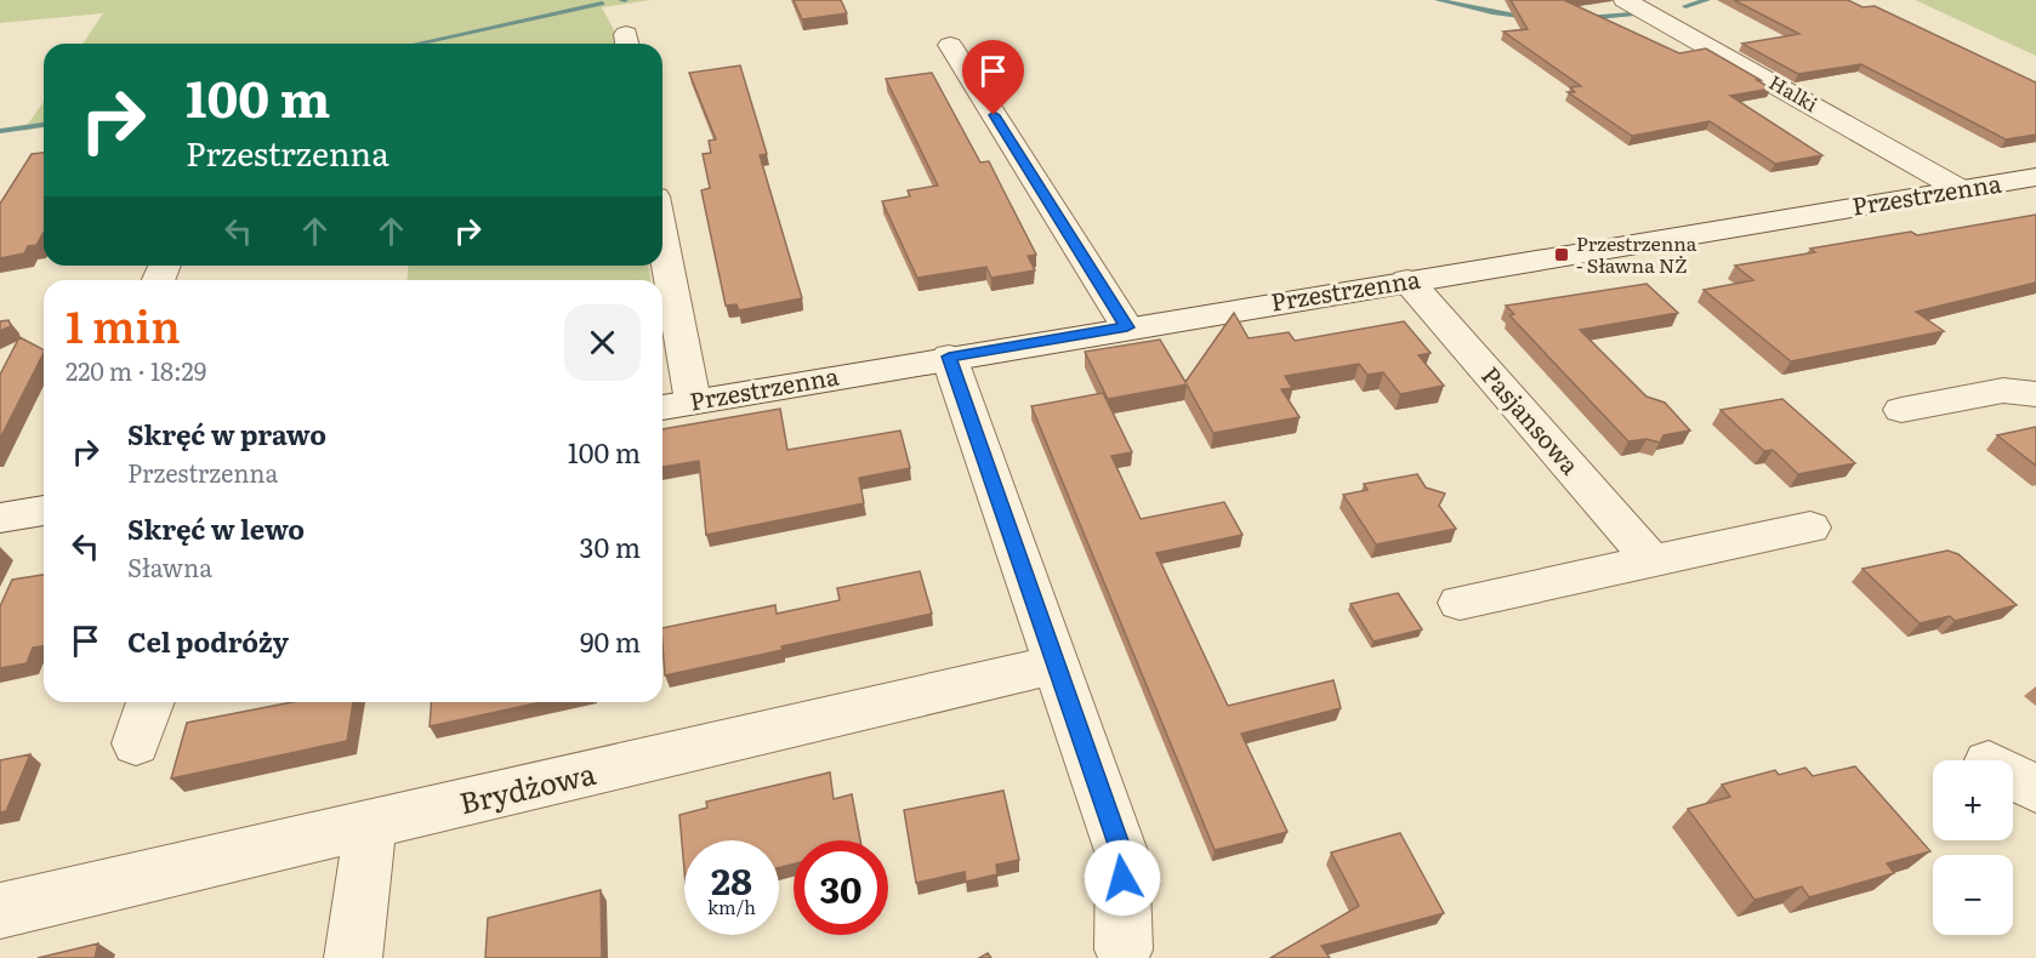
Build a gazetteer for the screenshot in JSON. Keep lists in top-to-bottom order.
{
  "streets": {
    "street": [
      "Halki",
      "Przestrzenna",
      "Pasjansowa",
      "Brydżowa"
    ]
  },
  "crossings": [
    ["Halki", "Przestrzenna"],
    ["Przestrzenna", "Pasjansowa"]
  ],
  "places": {
    "transit": ["Przestrzenna - Sławna NŻ"]
  },
  "page": {
    "turn": ["100 m", "Przestrzenna"],
    "heading": ["1 min", "220 m · 18:29"],
    "list": [
      {
        "name": "Skręć w prawo",
        "note": "Przestrzenna",
        "value": "100 m"
      },
      {
        "name": "Skręć w lewo",
        "note": "Sławna",
        "value": "30 m"
      },
      {
        "name": "Cel podróży",
        "value": "90 m"
      }
    ],
    "map_buttons": ["+", "−"],
    "speed": "28 km/h",
    "limit": "30"
  }
}
